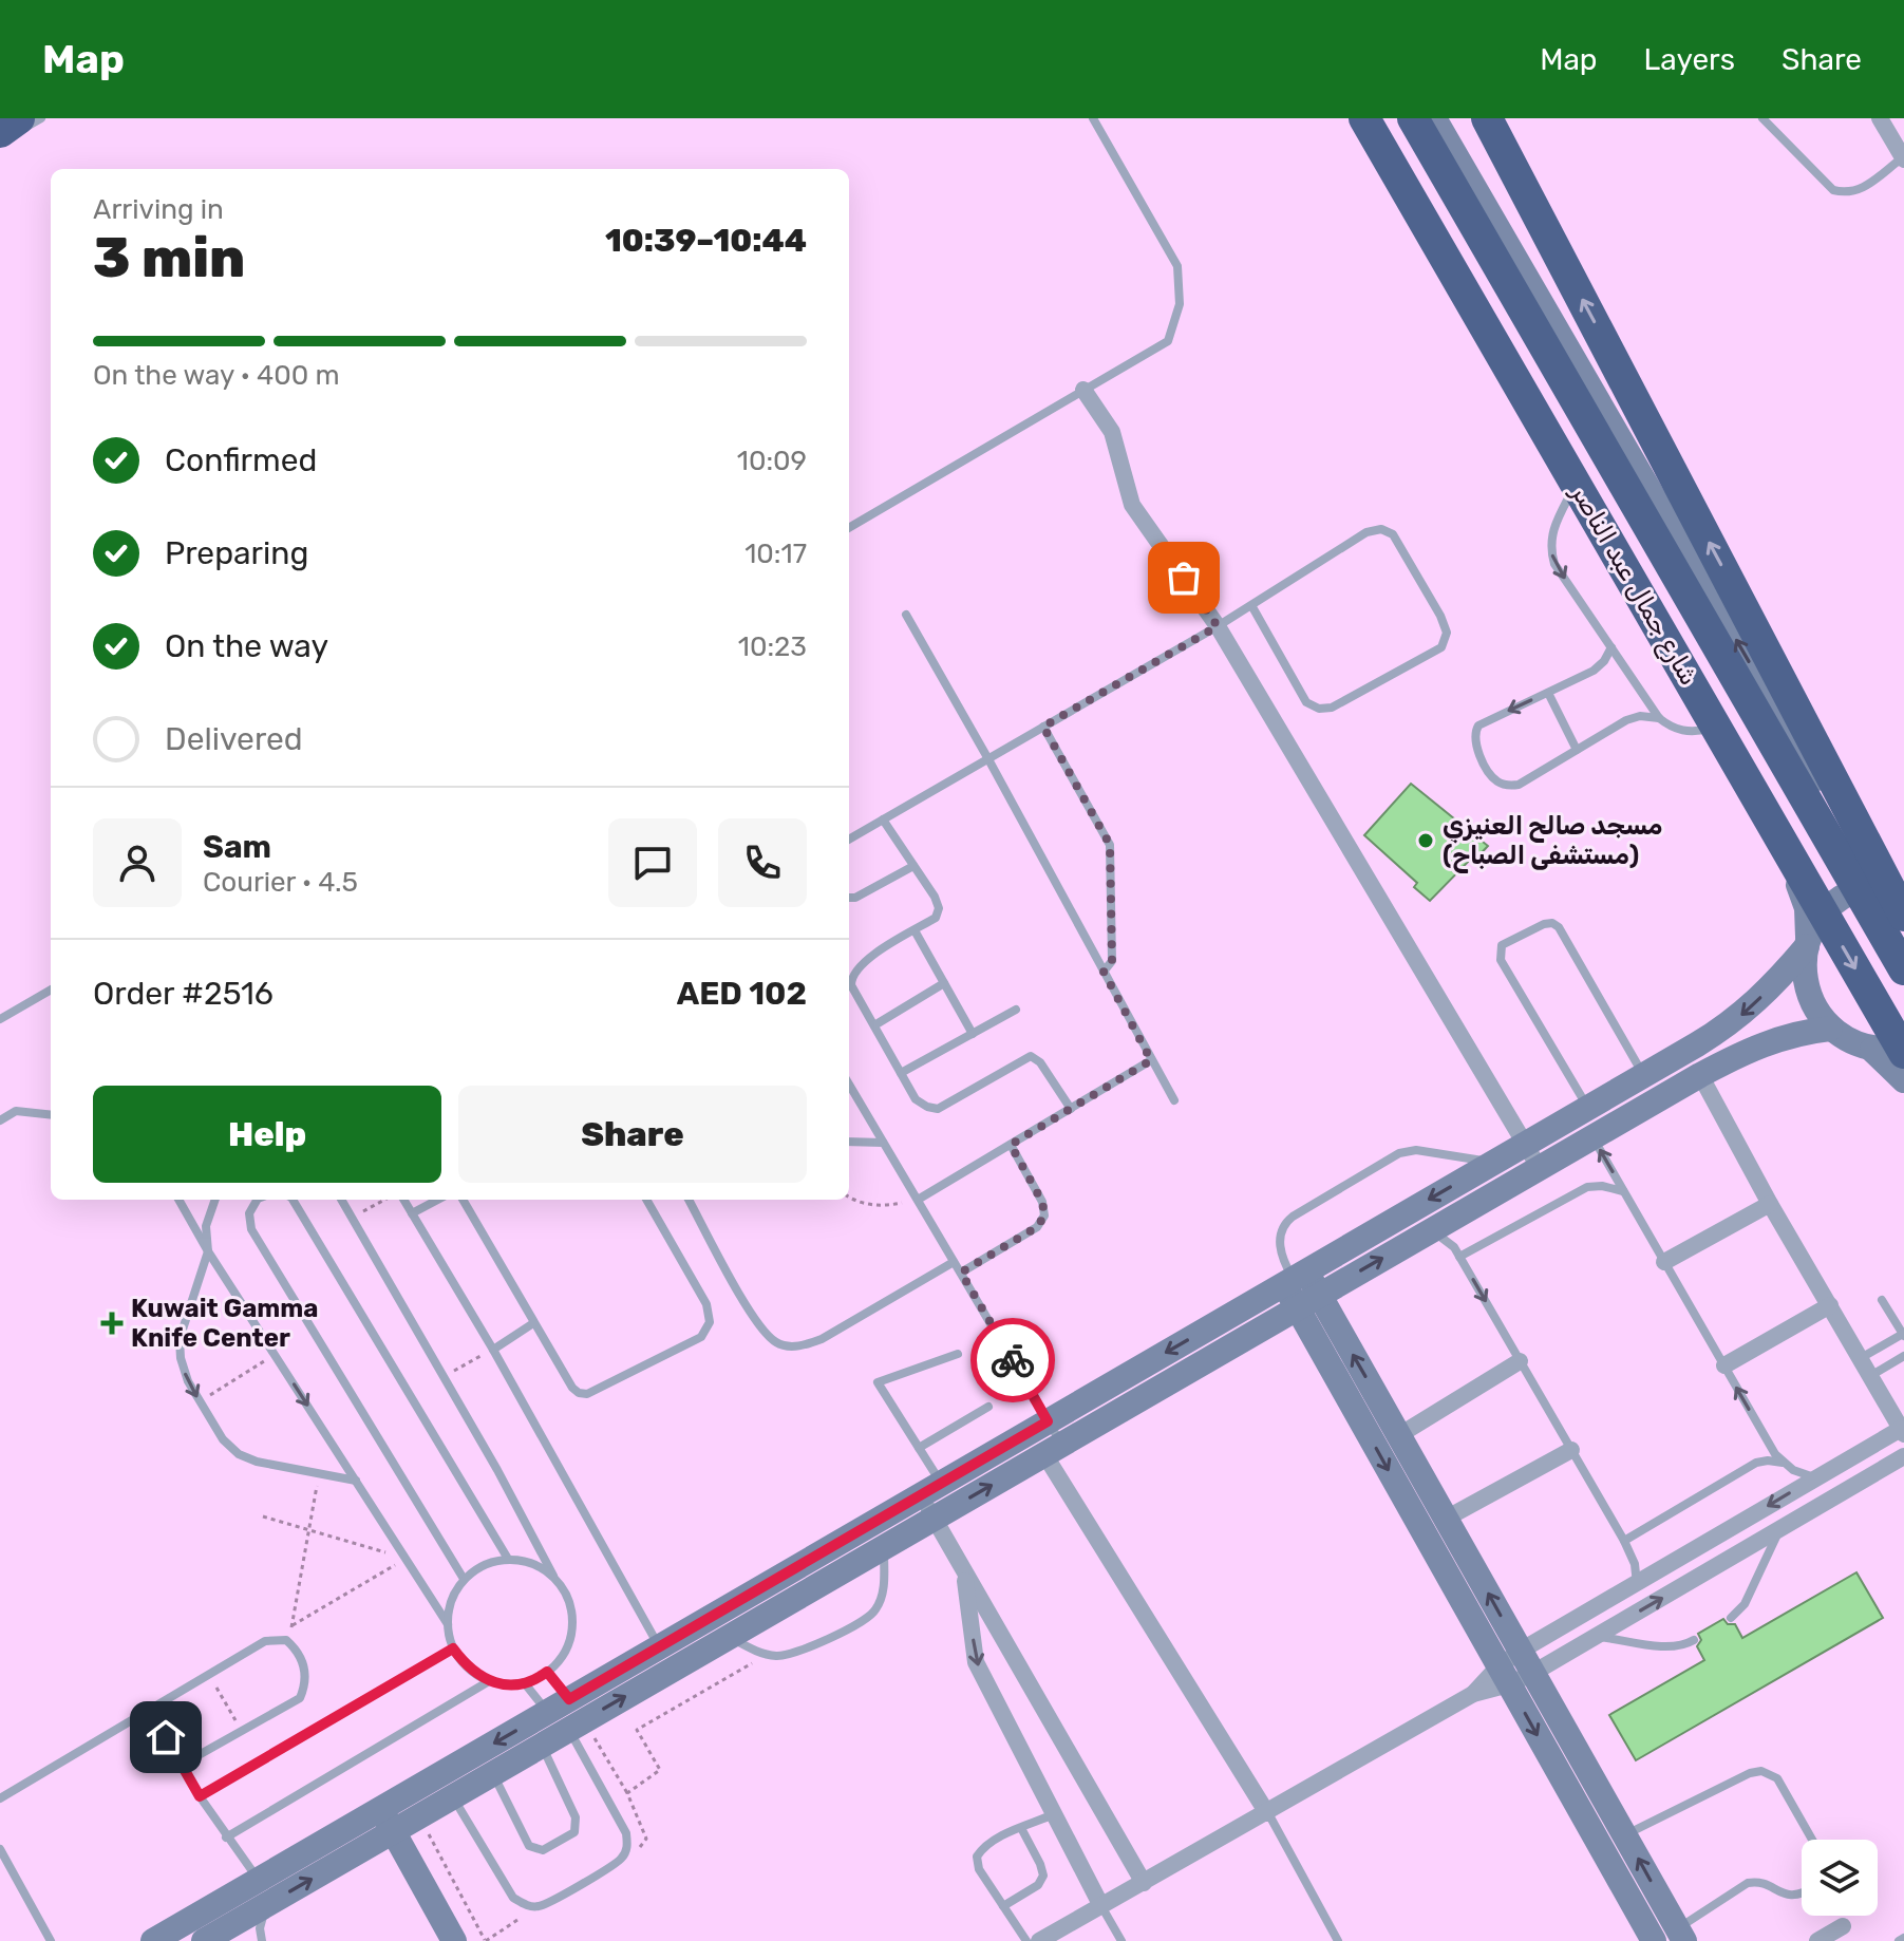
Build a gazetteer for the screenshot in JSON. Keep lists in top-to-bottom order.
{
  "streets": {
    "highway": ["شارع جمال عبد الناصر"]
  },
  "places": {
    "other": ["مسجد صالح العنيزي (مستشفى الصباح)"],
    "health": ["Kuwait Gamma Knife Center"]
  },
  "page": {
    "header": "Map",
    "nav": ["Map", "Layers", "Share"],
    "heading": ["3 min", "Arriving in", "10:39–10:44"],
    "panel": [
      "Sam",
      "Courier · 4.5",
      "Order #2516",
      "AED 102"
    ],
    "bar": "On the way · 400 m",
    "list": [
      ["Confirmed", "10:09"],
      ["Preparing", "10:17"],
      ["On the way", "10:23"],
      "Delivered"
    ],
    "buttons": ["Help", "Share"]
  }
}
